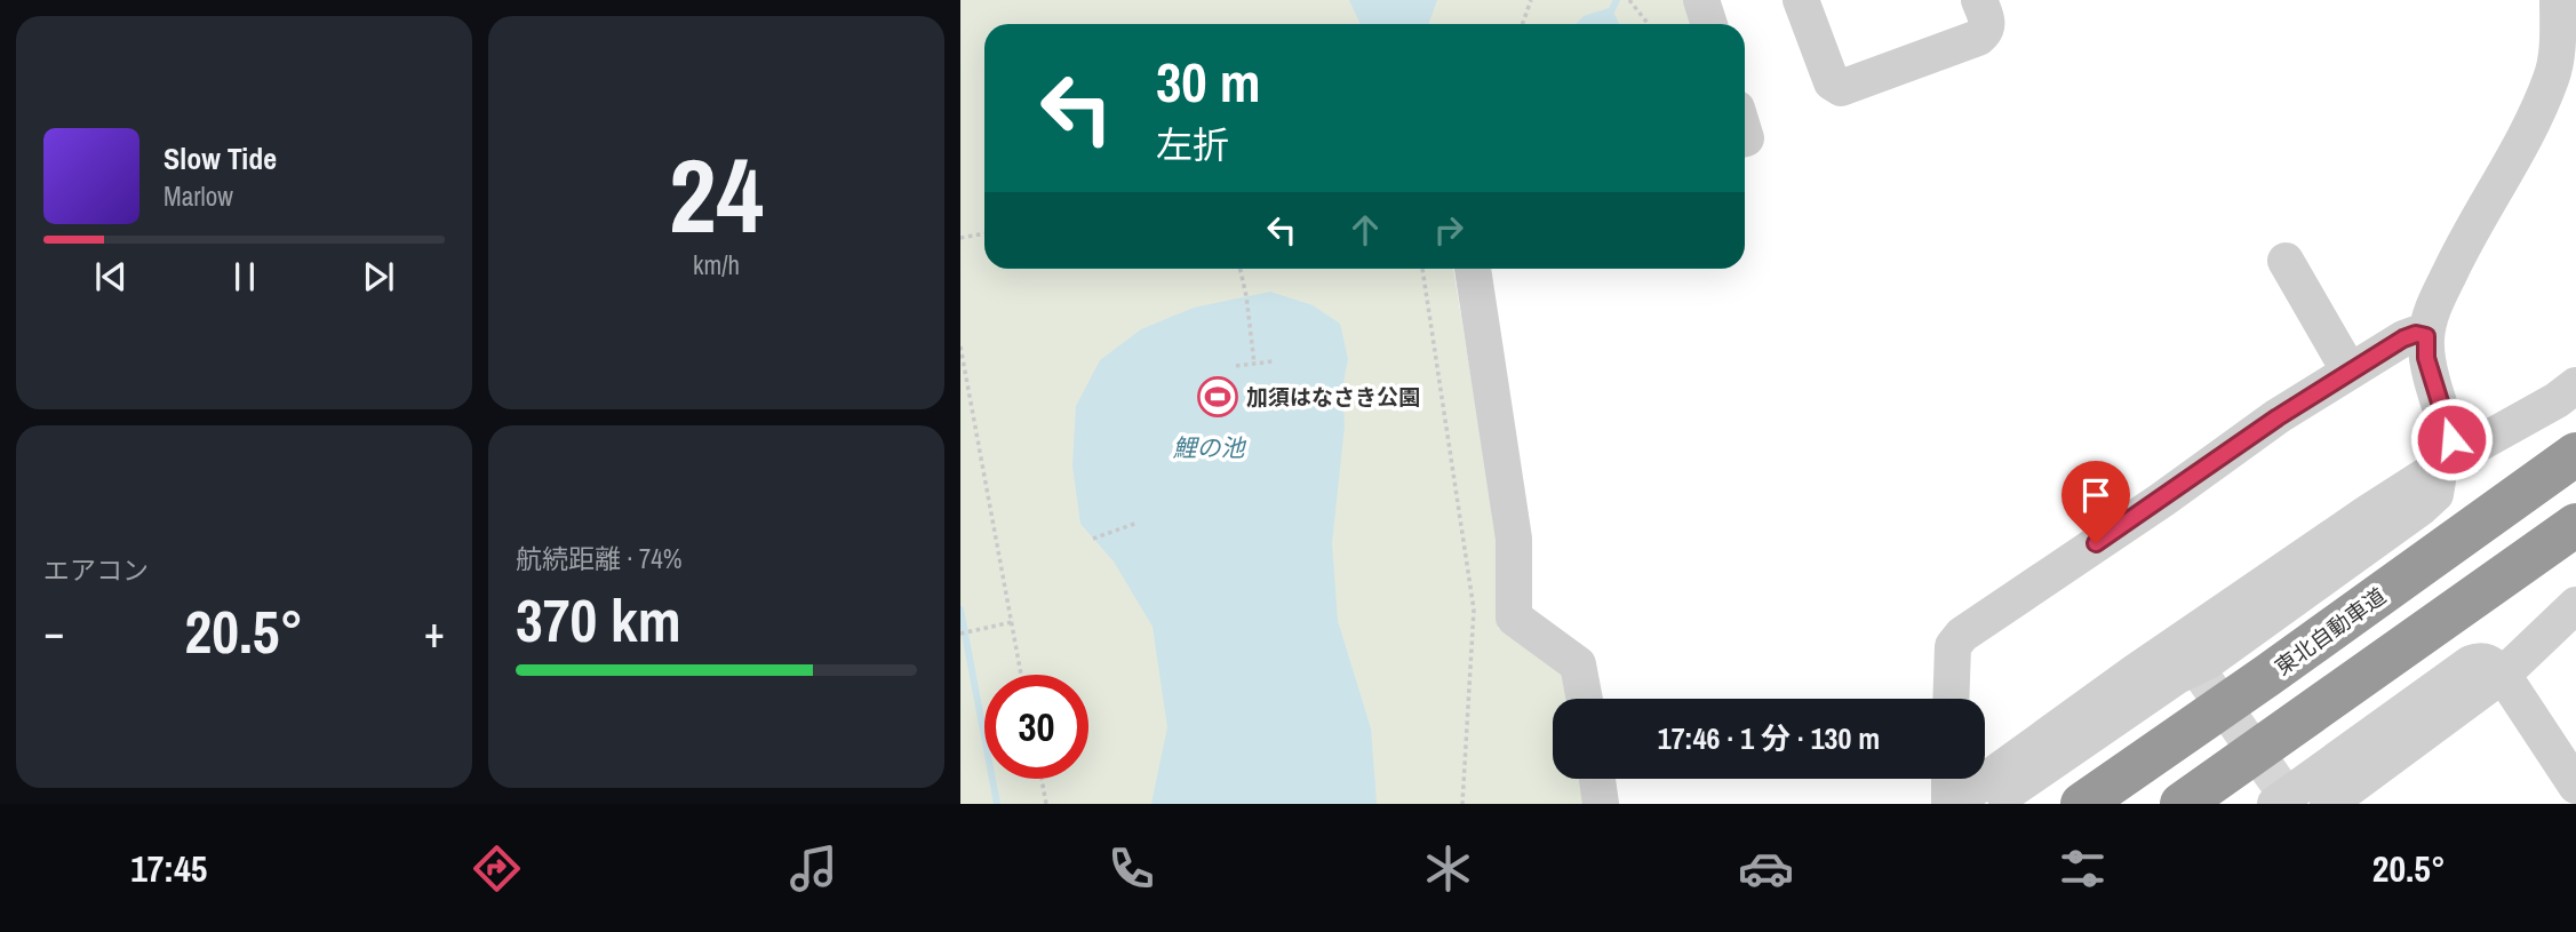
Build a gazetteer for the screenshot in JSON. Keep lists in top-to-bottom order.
{
  "streets": {
    "highway": ["東北自動車道"]
  },
  "water": ["鯉の池"],
  "places": {
    "sports": ["加須はなさき公園"]
  },
  "page": {
    "tile": [
      ["24", "km/h"],
      "エアコン",
      ["航続距離 · 74%", "370 km"]
    ],
    "turn": ["30 m", "左折"],
    "song": ["Slow Tide", "Marlow"],
    "heat": ["−", "20.5°", "+"],
    "limit": "30",
    "trip": "17:46 · 1 分 · 130 m",
    "tabs": ["17:45", "20.5°"]
  }
}
